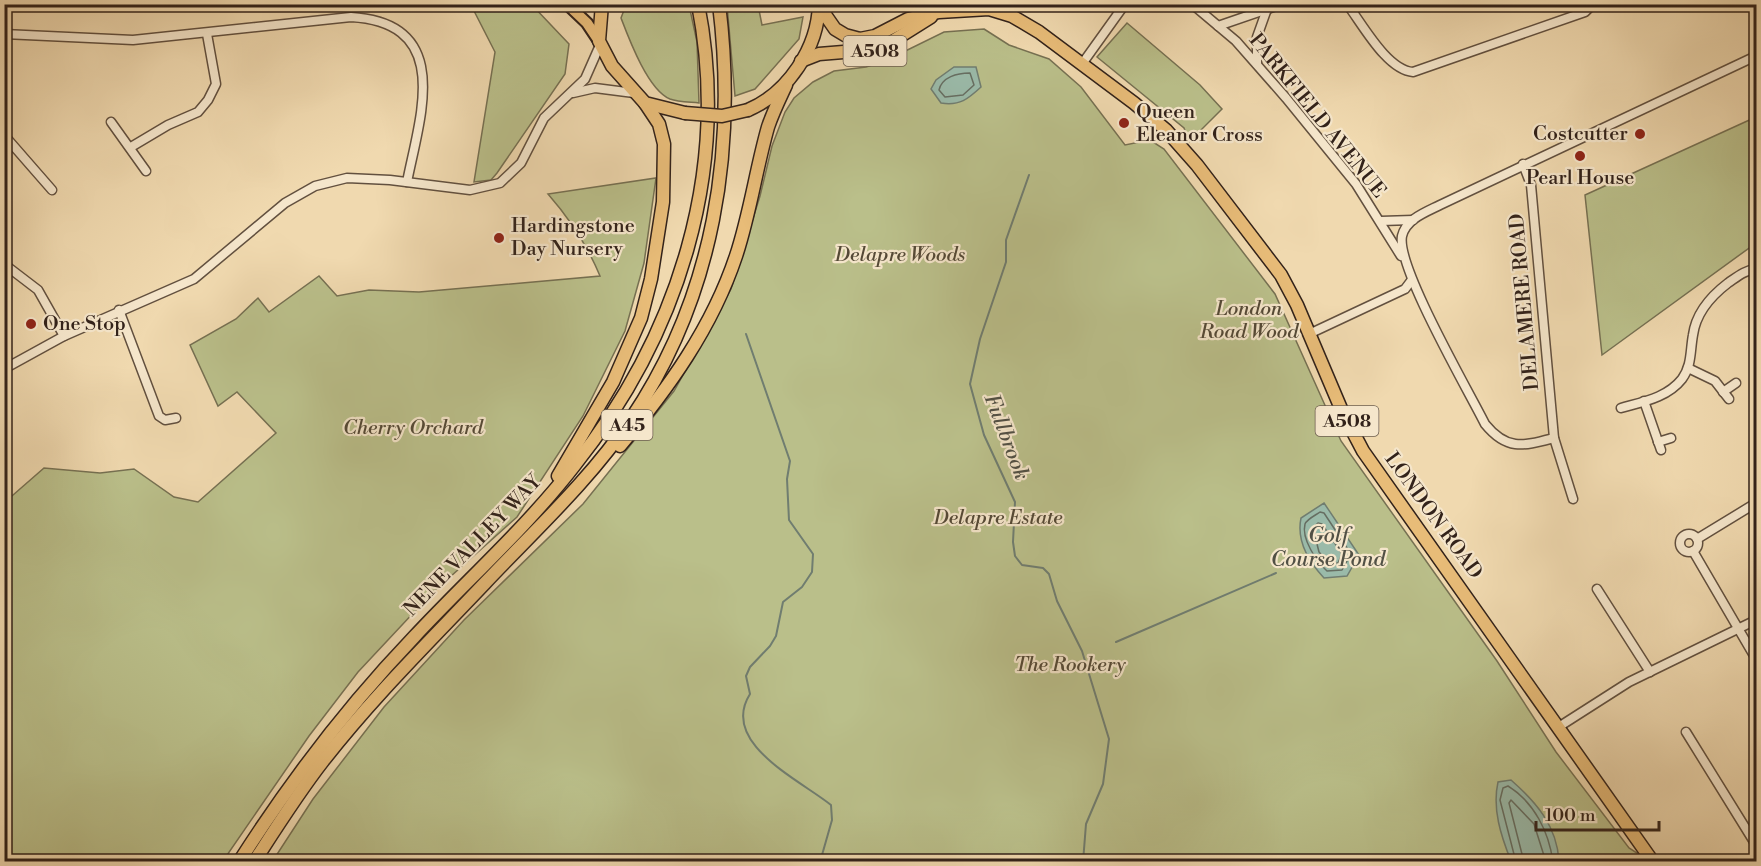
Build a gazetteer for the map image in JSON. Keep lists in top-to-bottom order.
{
  "streets": {
    "highway": [
      "A508",
      "A45",
      "LONDON ROAD",
      "NENE VALLEY WAY"
    ],
    "street": ["PARKFIELD AVENUE", "DELAMERE ROAD"]
  },
  "crossings": [
    ["A508", "LONDON ROAD"]
  ],
  "water": ["Fullbrook", "Golf Course Pond"],
  "parks": [
    "Delapre Woods",
    "London Road Wood",
    "Cherry Orchard",
    "Delapre Estate",
    "The Rookery"
  ],
  "places": [
    "Queen Eleanor Cross",
    "Costcutter",
    "Pearl House",
    "Hardingstone Day Nursery",
    "One Stop"
  ],
  "scale_bar": "100 m"
}
